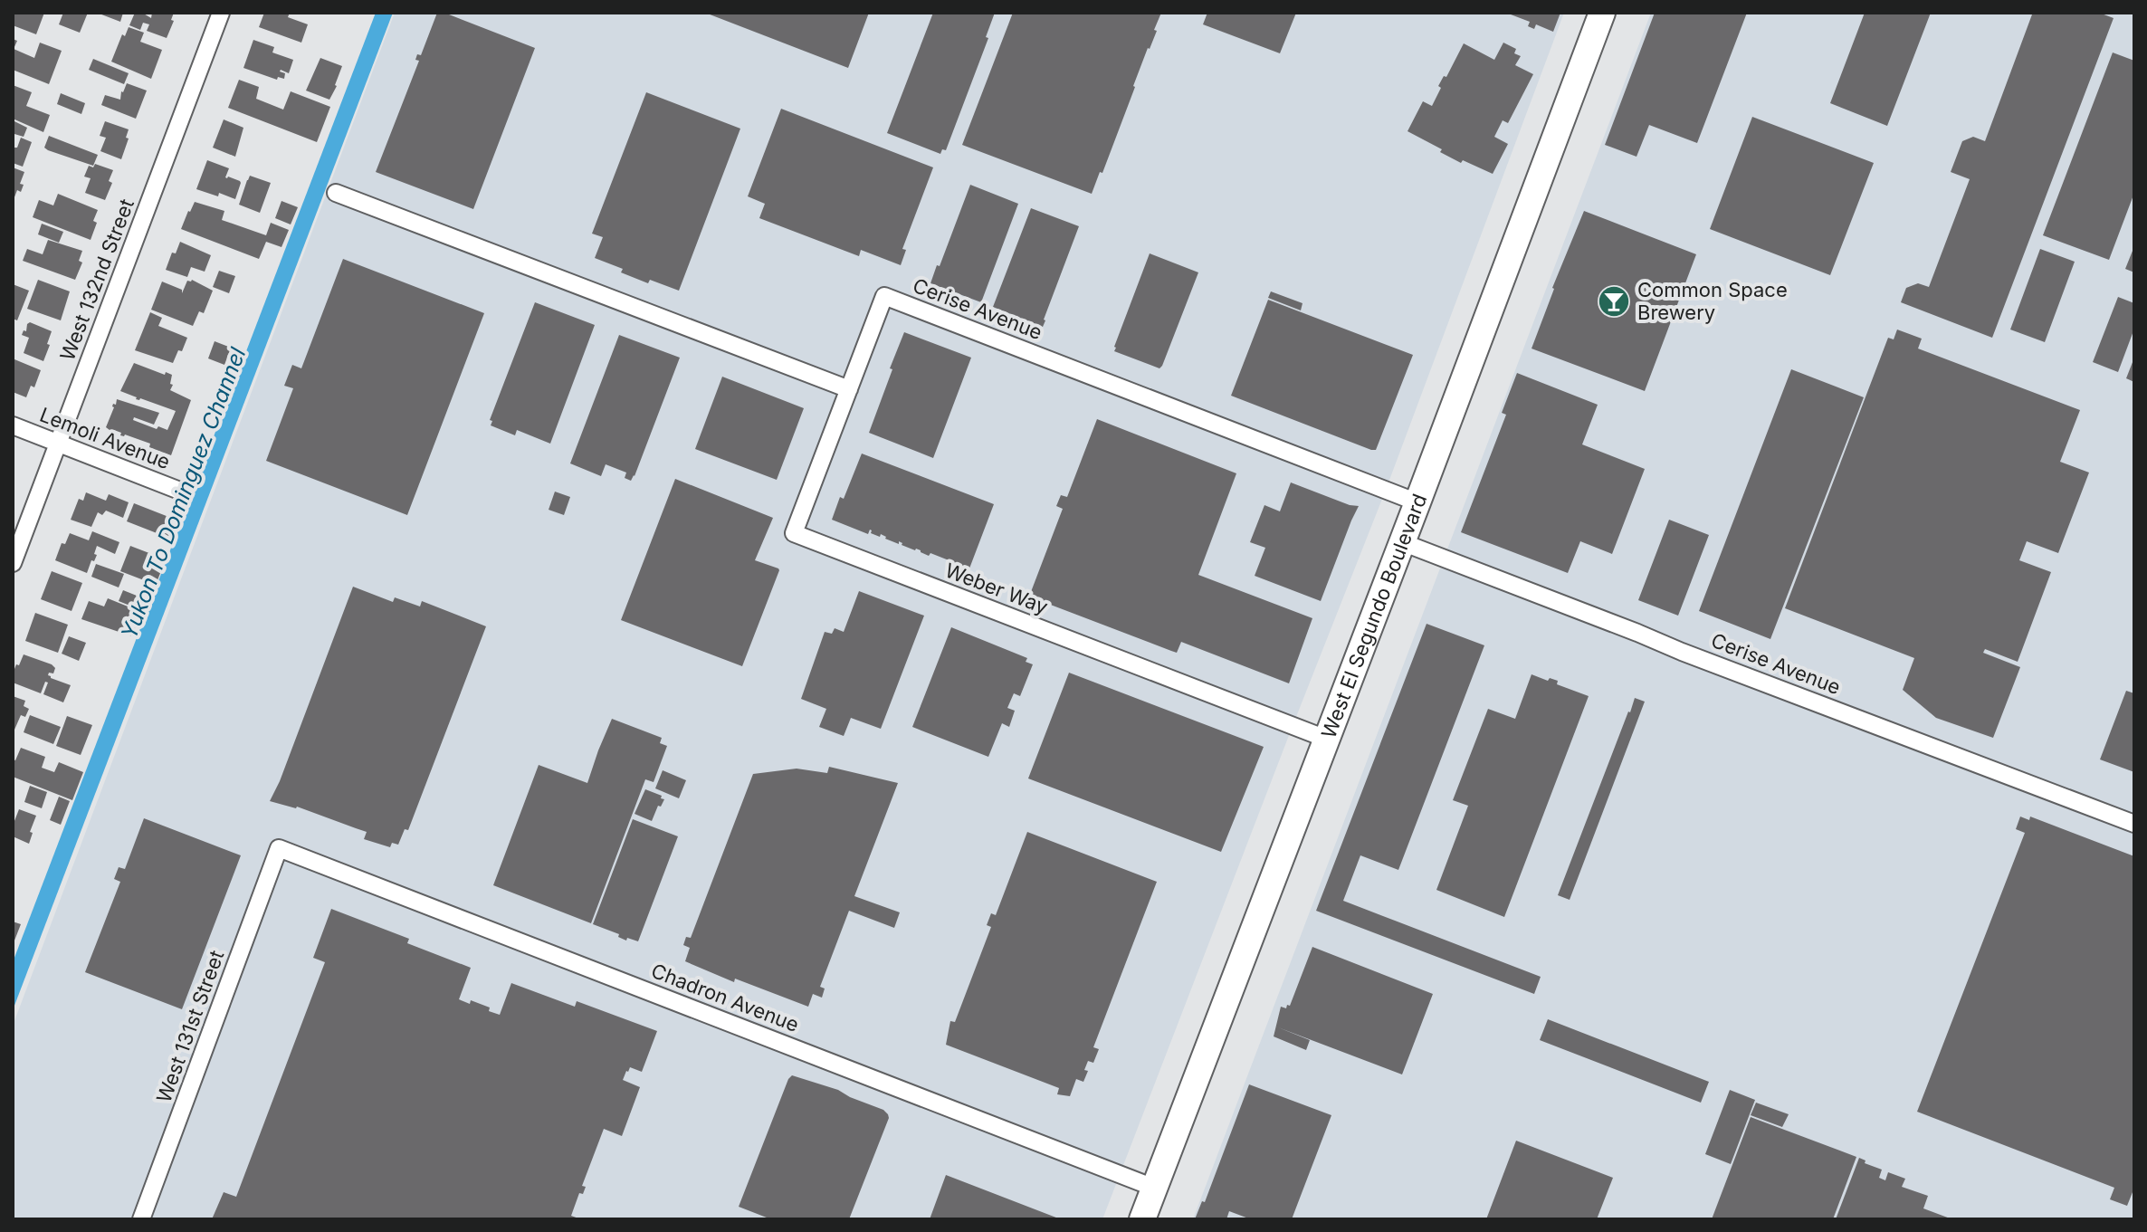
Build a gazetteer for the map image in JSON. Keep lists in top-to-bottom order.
{
  "streets": {
    "main road": ["West El Segundo Boulevard"],
    "street": [
      "West 132nd Street",
      "Cerise Avenue",
      "Lemoli Avenue",
      "Weber Way",
      "Chadron Avenue",
      "West 131st Street"
    ]
  },
  "crossings": [
    ["West 132nd Street", "Lemoli Avenue"],
    ["Cerise Avenue", "Weber Way"],
    ["Cerise Avenue", "West El Segundo Boulevard"],
    ["Weber Way", "West El Segundo Boulevard"],
    ["West El Segundo Boulevard", "Chadron Avenue"],
    ["Chadron Avenue", "West 131st Street"]
  ],
  "water": ["Yukon To Dominguez Channel"],
  "places": {
    "bar": ["Common Space Brewery"]
  }
}
